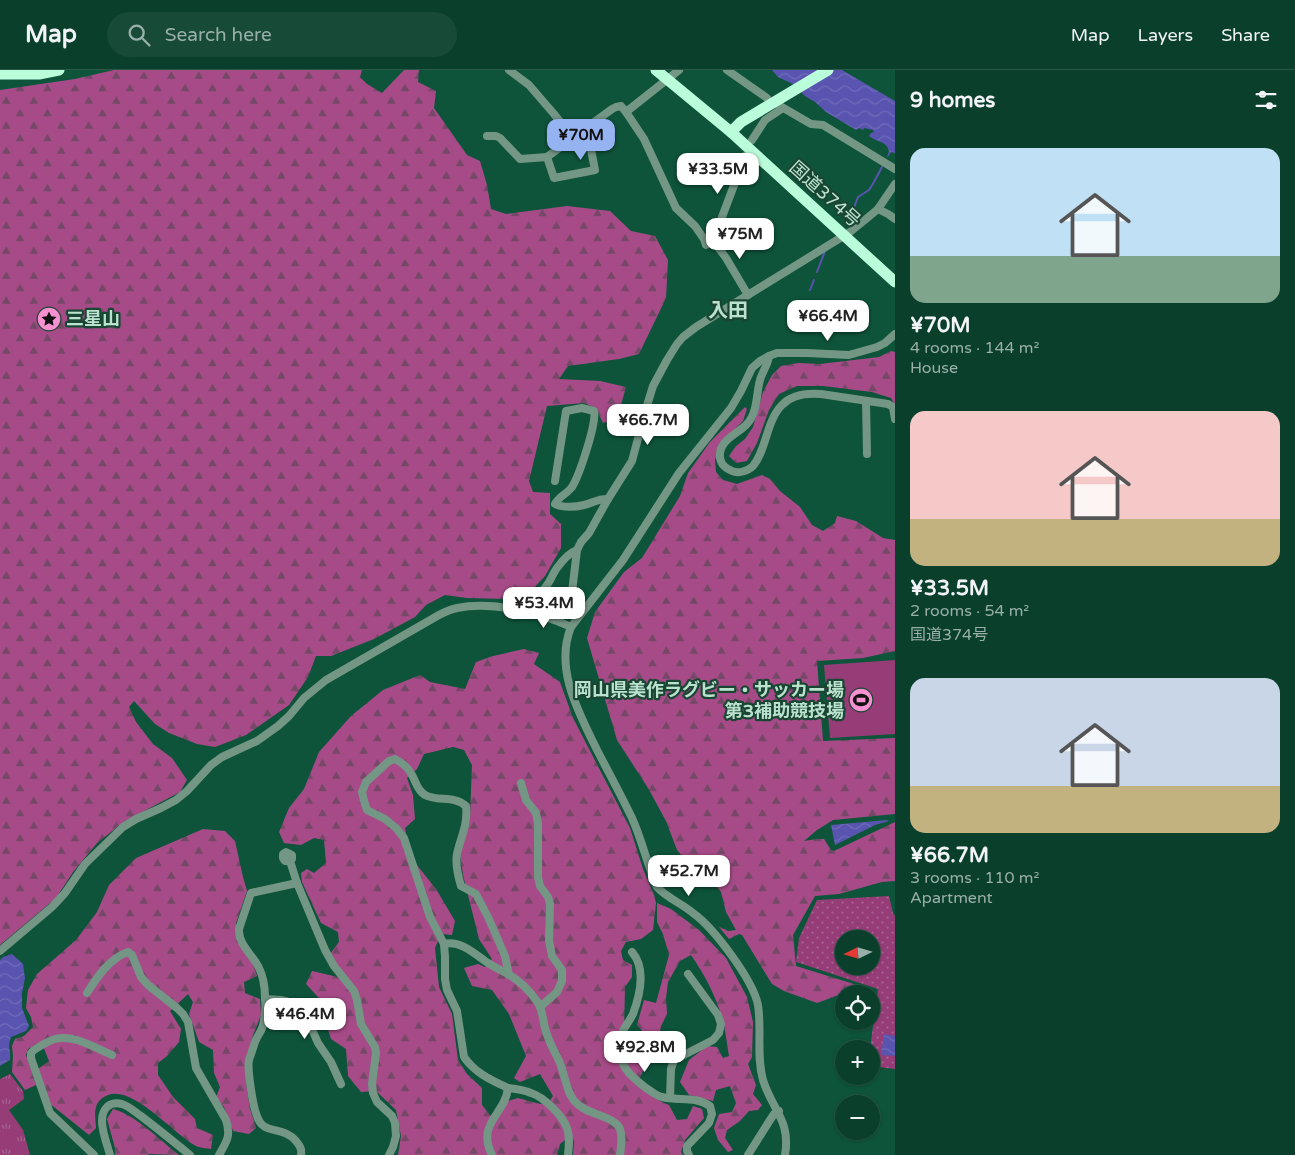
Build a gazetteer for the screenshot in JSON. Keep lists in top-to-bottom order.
{
  "streets": {
    "highway": ["国道374号"]
  },
  "districts": ["入田"],
  "places": {
    "place": ["三星山"],
    "sports": ["岡山県美作ラグビー・サッカー場 第3補助競技場"]
  },
  "north": "left",
  "page": {
    "header": "Map",
    "search": "Search here",
    "nav": ["Map", "Layers", "Share"],
    "heading": "9 homes",
    "price": [
      "¥70M",
      "¥33.5M",
      "¥75M",
      "¥66.4M",
      "¥66.7M",
      "¥53.4M",
      "¥52.7M",
      "¥46.4M",
      "¥92.8M"
    ],
    "list": [
      {
        "name": "¥70M",
        "note": "4 rooms · 144 m² · House"
      },
      {
        "name": "¥33.5M",
        "note": "2 rooms · 54 m² · 国道374号"
      },
      {
        "name": "¥66.7M",
        "note": "3 rooms · 110 m² · Apartment"
      }
    ],
    "map_buttons": ["+", "−"]
  }
}
